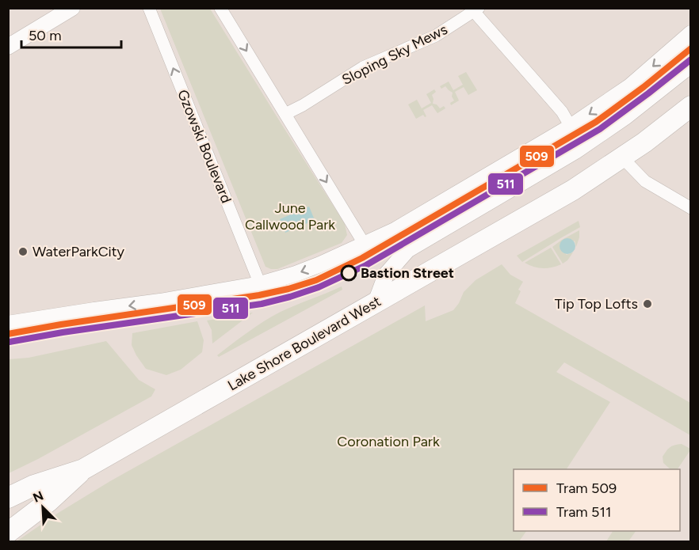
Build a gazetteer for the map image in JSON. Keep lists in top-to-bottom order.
{
  "streets": {
    "highway": ["Lake Shore Boulevard West"],
    "street": ["Sloping Sky Mews", "Gzowski Boulevard"]
  },
  "parks": ["June Callwood Park", "Coronation Park"],
  "places": ["WaterParkCity", "Bastion Street", "Tip Top Lofts"],
  "lines": ["tram line 509", "tram line 511"],
  "legend": ["Tram 509", "Tram 511"],
  "scale_bar": "50 m",
  "north": "top left"
}
